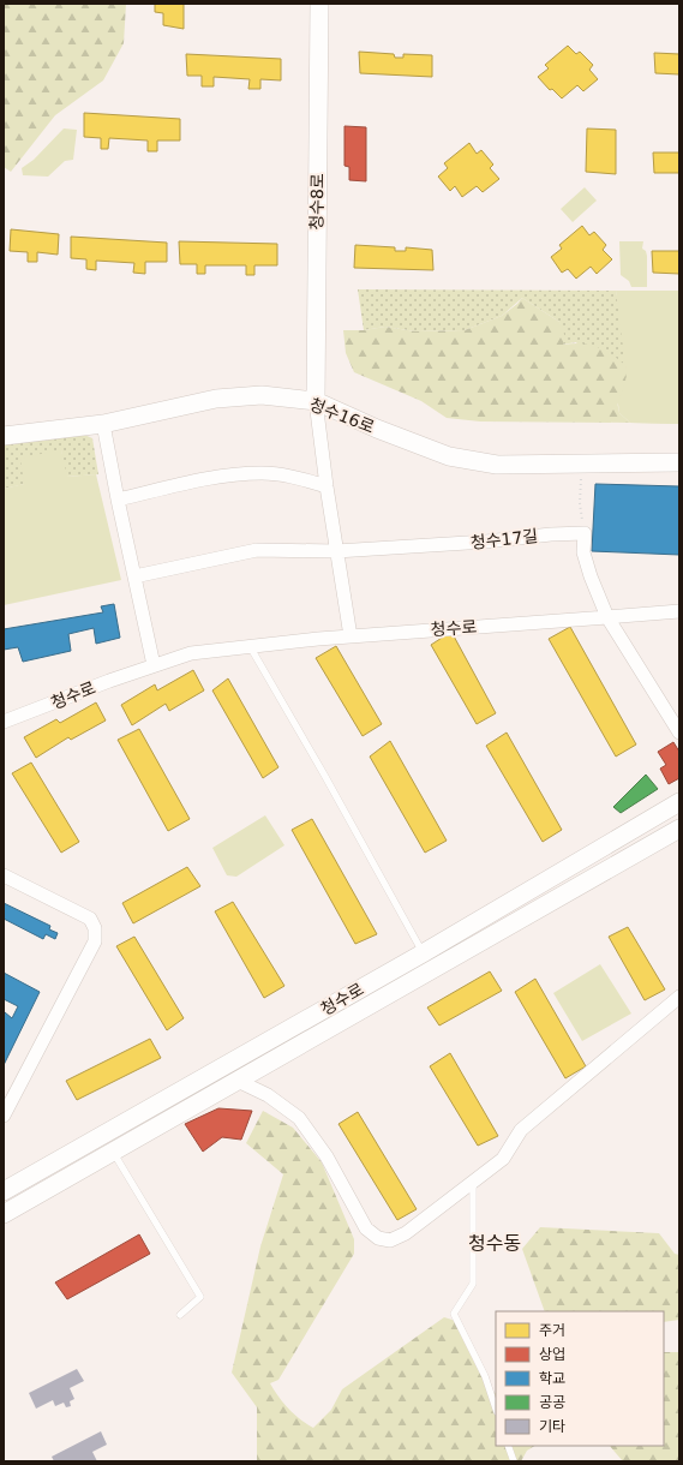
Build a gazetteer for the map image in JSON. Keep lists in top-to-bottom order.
{
  "streets": {
    "street": [
      "청수8로",
      "청수16로",
      "청수17길",
      "청수로"
    ]
  },
  "crossings": [
    ["청수8로", "청수16로"]
  ],
  "districts": ["청수동"],
  "legend": [
    "주거",
    "상업",
    "학교",
    "공공",
    "기타"
  ]
}
